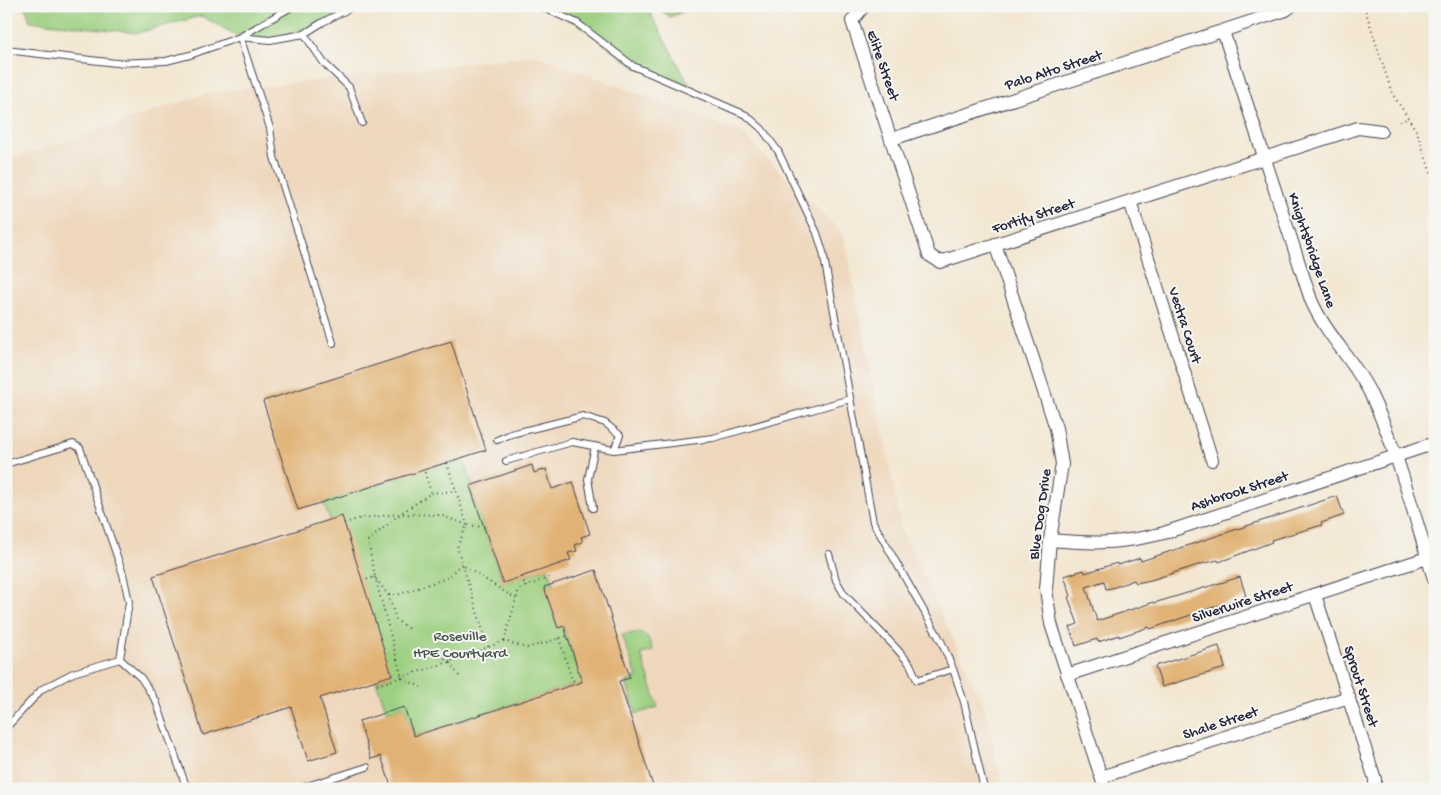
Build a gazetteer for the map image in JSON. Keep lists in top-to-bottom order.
{
  "streets": {
    "street": [
      "Elite Street",
      "Palo Alto Street",
      "Fortify Street",
      "Knightsbridge Lane",
      "Vectra Court",
      "Ashbrook Street",
      "Blue Dog Drive",
      "Silverwire Street",
      "Sprout Street",
      "Shale Street"
    ]
  },
  "crossings": [
    ["Elite Street", "Palo Alto Street"],
    ["Elite Street", "Fortify Street"],
    ["Palo Alto Street", "Fortify Street"],
    ["Palo Alto Street", "Knightsbridge Lane"],
    ["Fortify Street", "Knightsbridge Lane"],
    ["Fortify Street", "Vectra Court"],
    ["Fortify Street", "Blue Dog Drive"],
    ["Knightsbridge Lane", "Ashbrook Street"],
    ["Knightsbridge Lane", "Silverwire Street"],
    ["Ashbrook Street", "Blue Dog Drive"],
    ["Blue Dog Drive", "Silverwire Street"],
    ["Blue Dog Drive", "Shale Street"],
    ["Silverwire Street", "Sprout Street"],
    ["Sprout Street", "Shale Street"]
  ],
  "parks": ["Roseville HPE Courtyard"]
}
